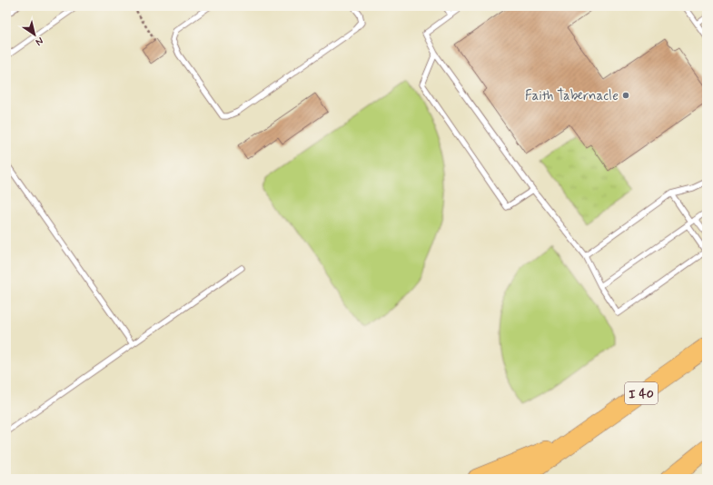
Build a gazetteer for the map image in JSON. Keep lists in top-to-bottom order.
{
  "streets": {
    "highway": ["I 40"]
  },
  "places": ["Faith Tabernacle"],
  "north": "bottom right"
}
